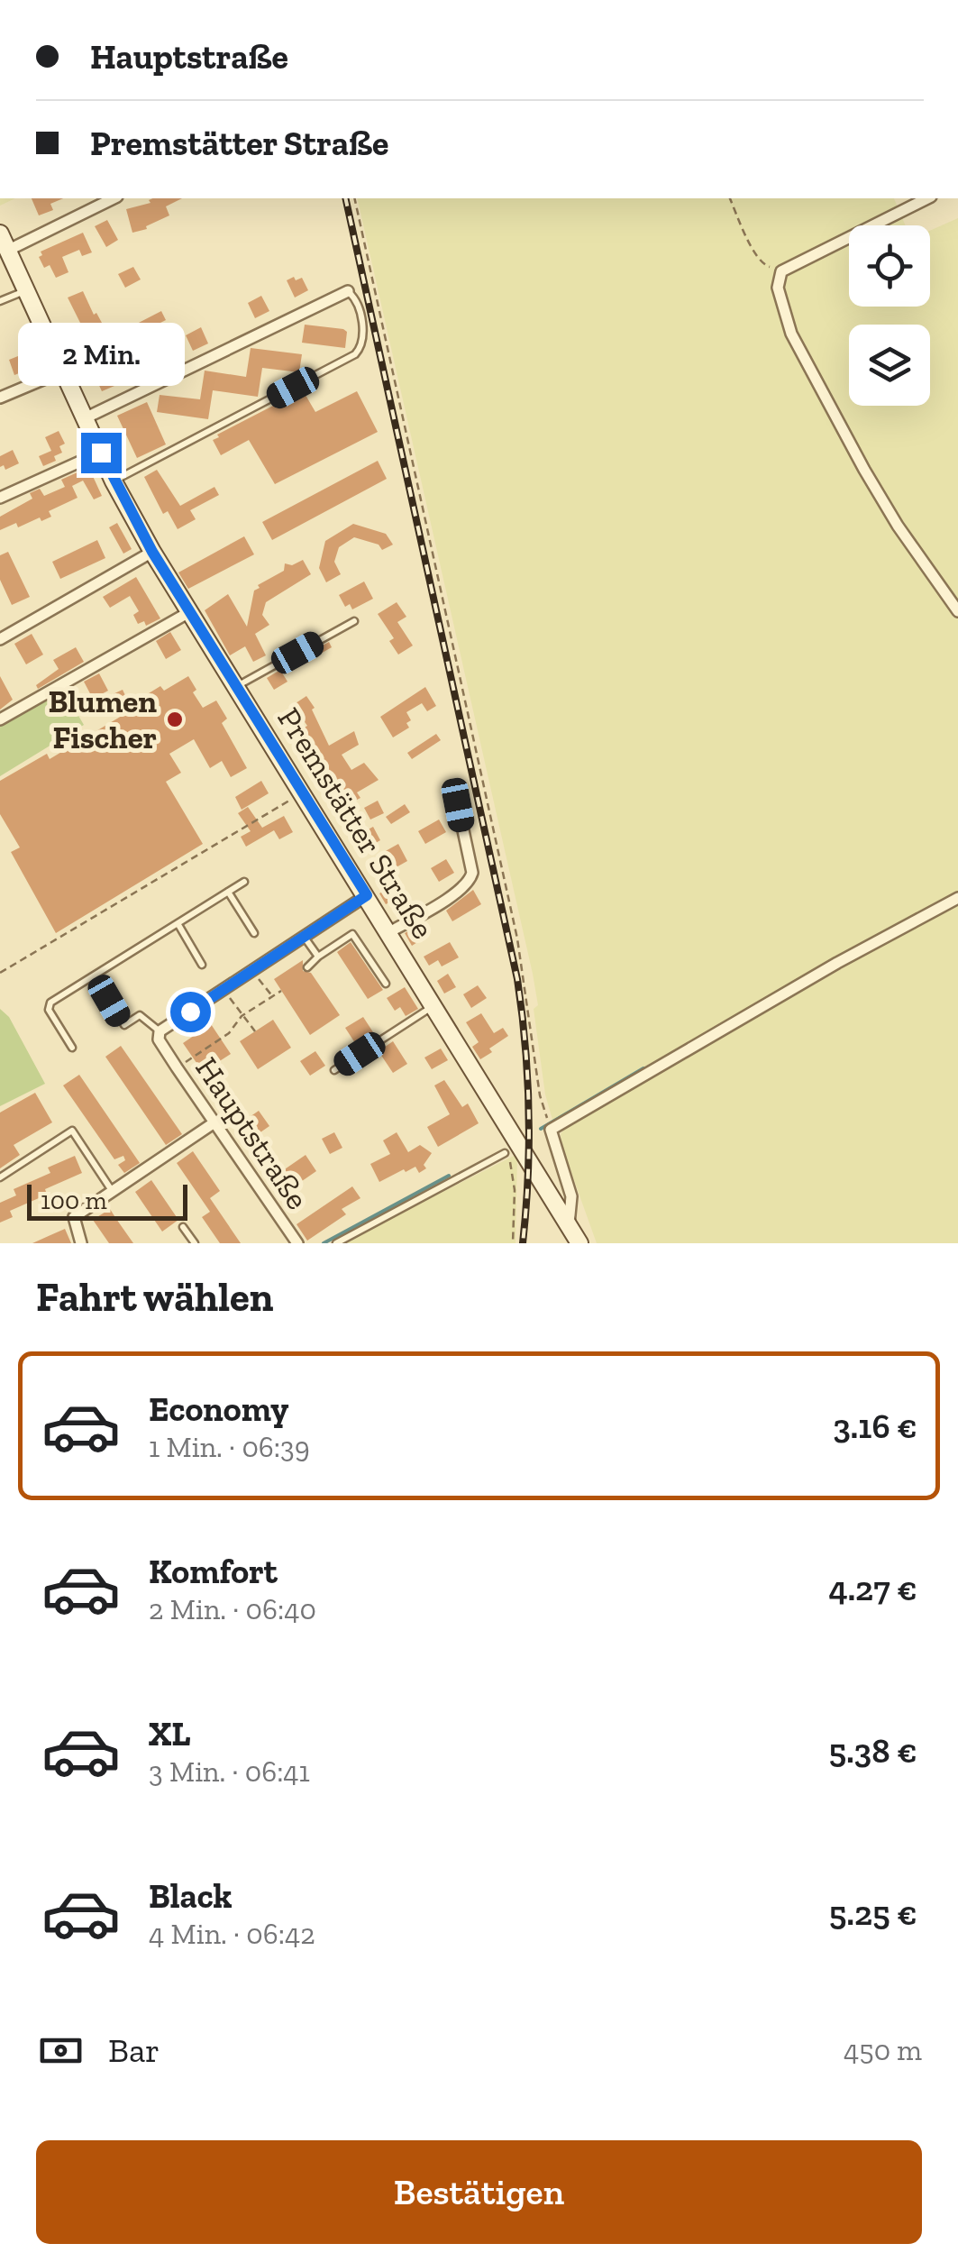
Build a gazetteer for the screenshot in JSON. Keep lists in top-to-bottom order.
{
  "streets": {
    "main road": ["Premstätter Straße"],
    "street": ["Hauptstraße"]
  },
  "places": ["Blumen Fischer"],
  "scale_bar": "100 m",
  "page": {
    "banner": ["Hauptstraße", "Premstätter Straße"],
    "bubble": "2 Min.",
    "scale": "100 m",
    "heading": "Fahrt wählen",
    "list": [
      {
        "name": "Economy",
        "note": "1 Min. · 06:39",
        "value": "3.16 €"
      },
      {
        "name": "Komfort",
        "note": "2 Min. · 06:40",
        "value": "4.27 €"
      },
      {
        "name": "XL",
        "note": "3 Min. · 06:41",
        "value": "5.38 €"
      },
      {
        "name": "Black",
        "note": "4 Min. · 06:42",
        "value": "5.25 €"
      }
    ],
    "pay": ["Bar", "450 m"],
    "buttons": "Bestätigen"
  }
}
